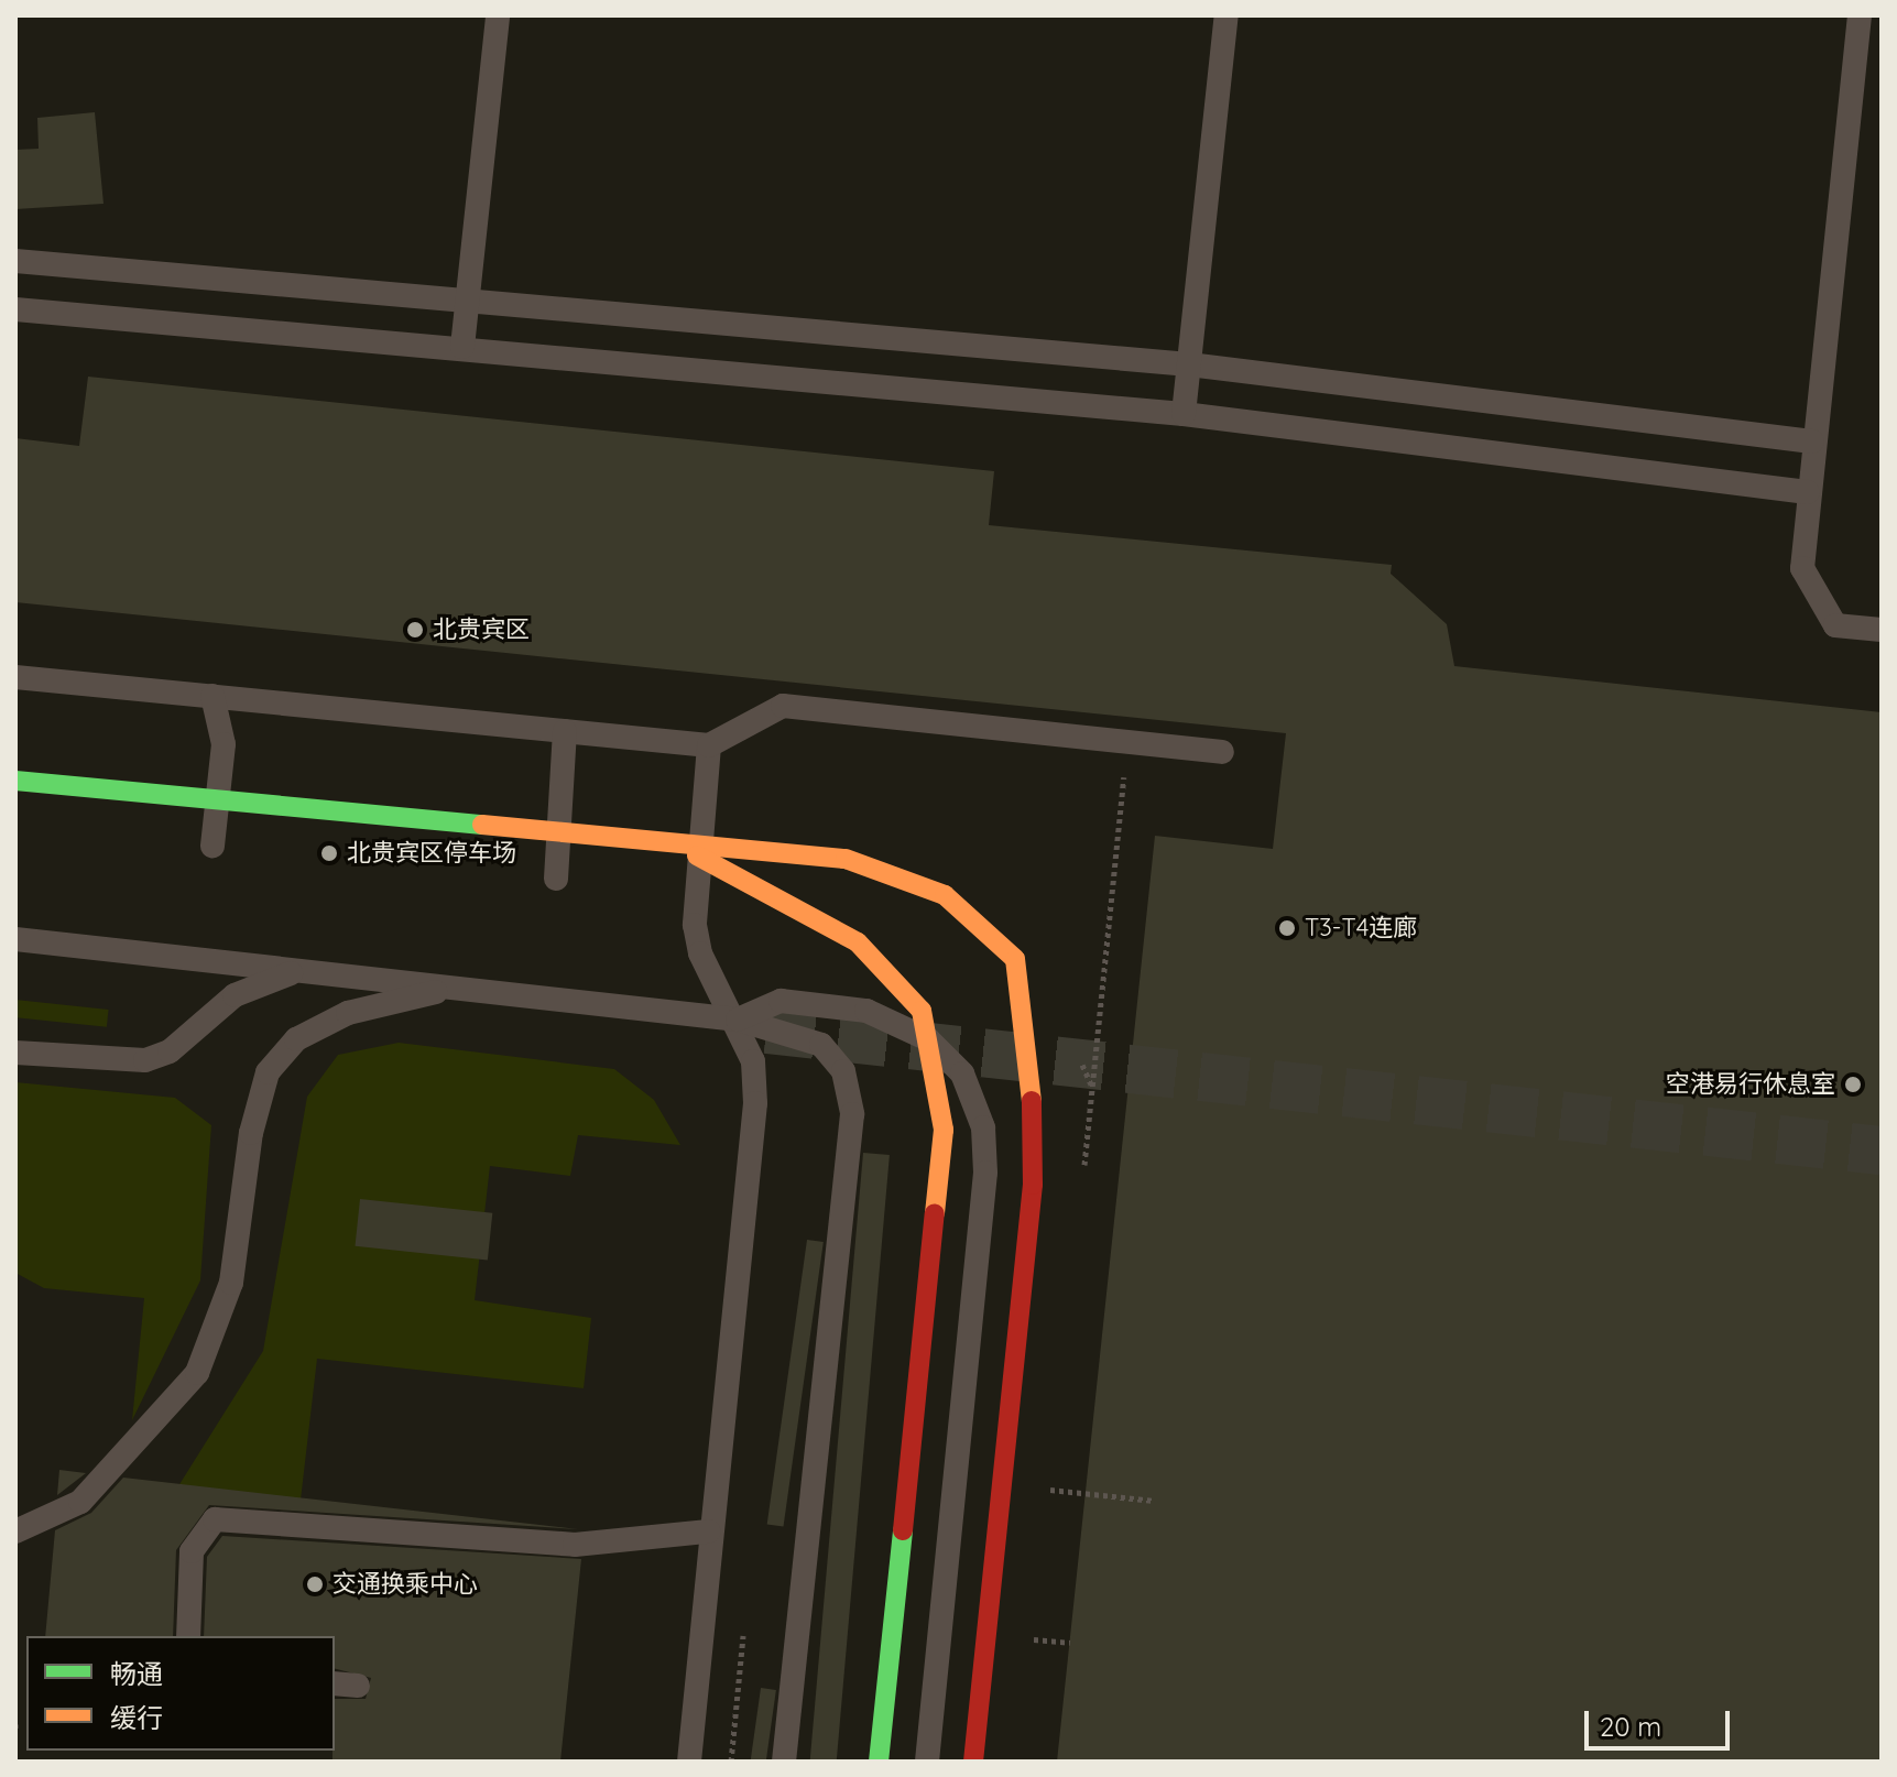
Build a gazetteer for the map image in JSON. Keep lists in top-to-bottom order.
{
  "places": [
    "北贵宾区",
    "北贵宾区停车场",
    "T3-T4连廊",
    "空港易行休息室",
    "交通换乘中心"
  ],
  "legend": ["畅通", "缓行"],
  "scale_bar": "20 m"
}
